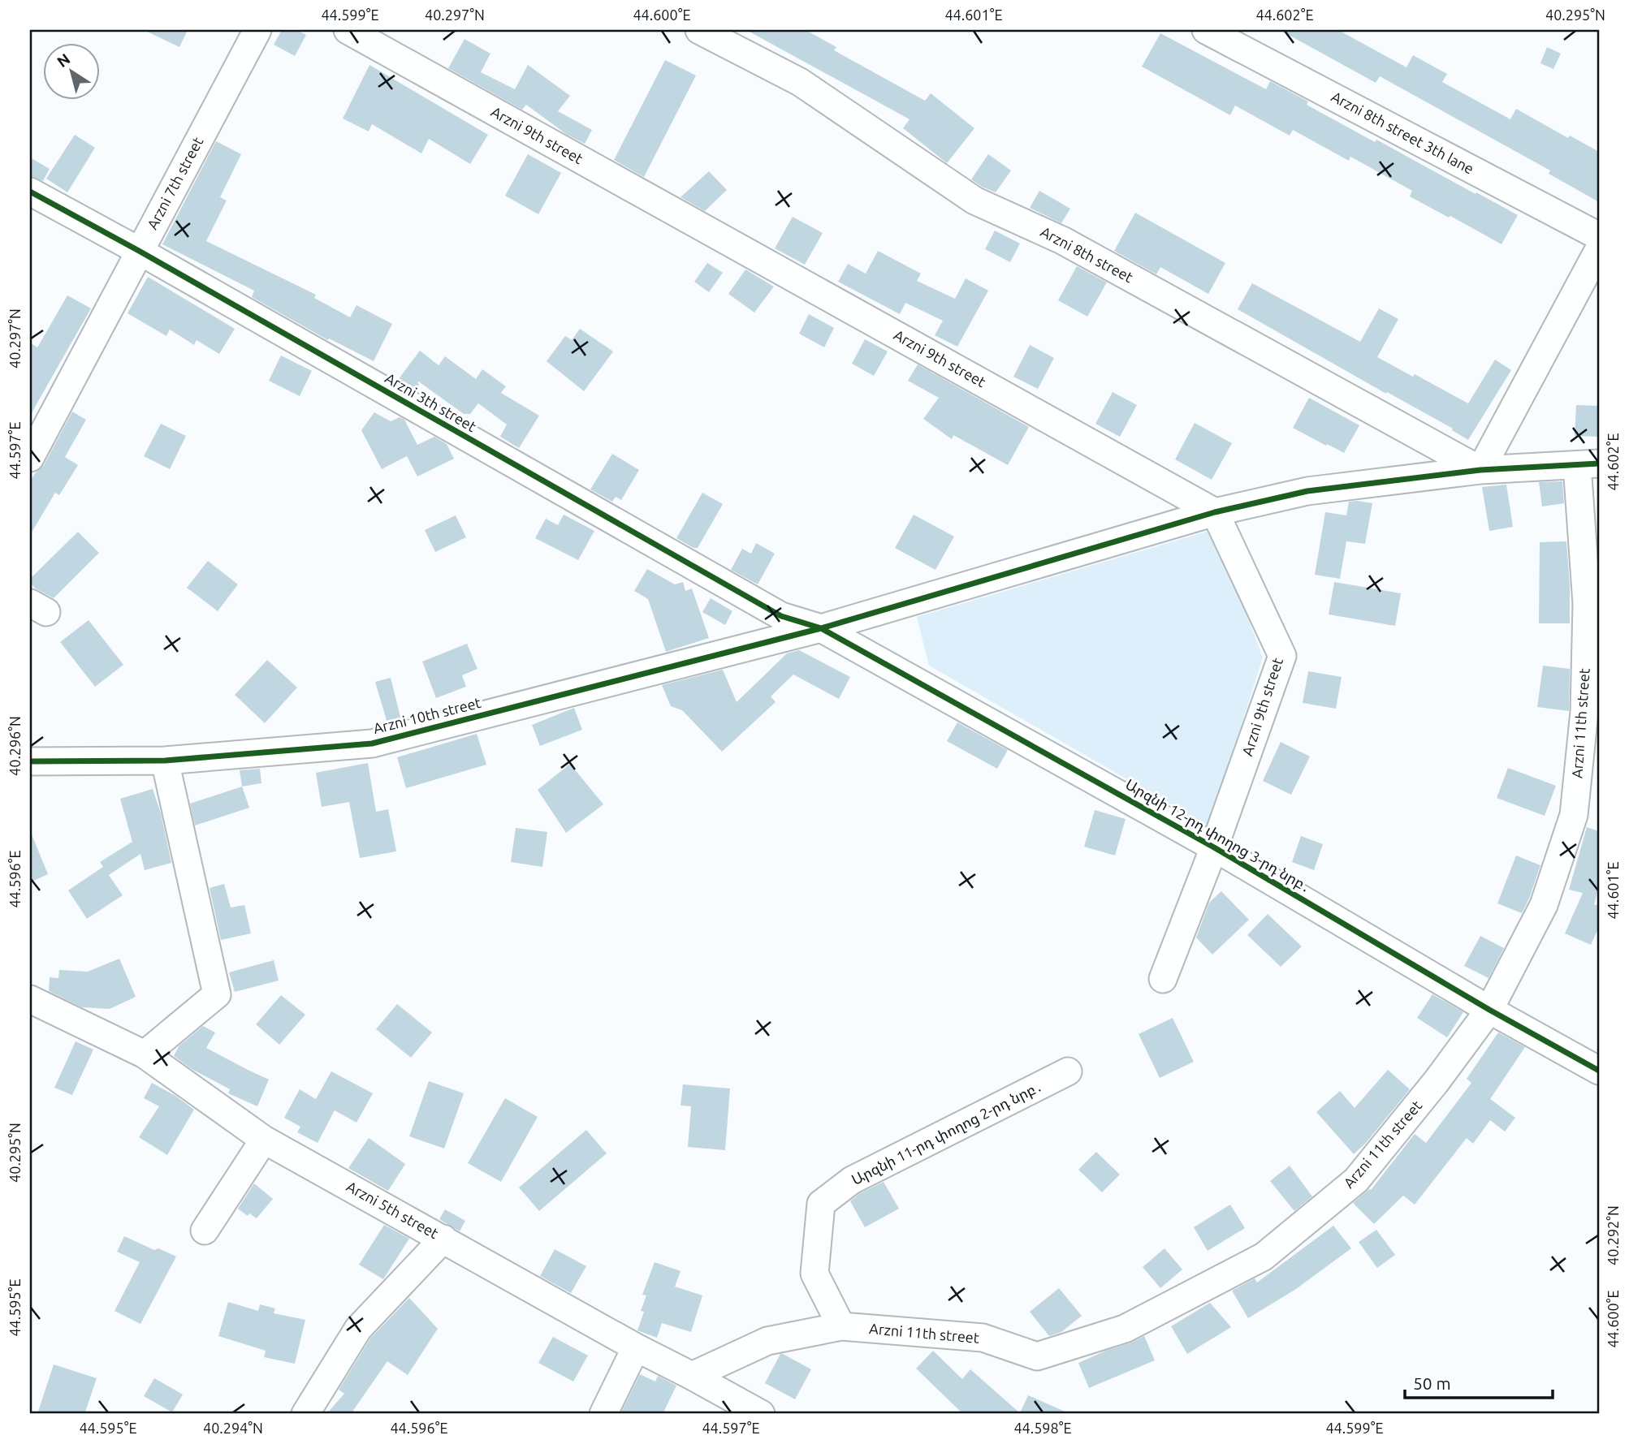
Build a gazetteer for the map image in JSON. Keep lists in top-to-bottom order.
{
  "streets": {
    "street": [
      "Arzni 8th street 3th lane",
      "Arzni 9th street",
      "Arzni 7th street",
      "Arzni 8th street",
      "Arzni 3th street",
      "Arzni 10th street",
      "Arzni 11th street",
      "Արզնի 12-րդ փողոց 3-րդ նրբ․",
      "Արզնի 11-րդ փողոց 2-րդ նրբ․",
      "Arzni 5th street"
    ]
  },
  "crossings": [
    ["Arzni 9th street", "Arzni 10th street"],
    ["Arzni 9th street", "Արզնի 12-րդ փողոց 3-րդ նրբ․"],
    ["Arzni 7th street", "Arzni 3th street"],
    ["Arzni 8th street", "Arzni 10th street"],
    ["Arzni 3th street", "Arzni 10th street"],
    ["Arzni 3th street", "Արզնի 12-րդ փողոց 3-րդ նրբ․"],
    ["Arzni 10th street", "Arzni 11th street"],
    ["Arzni 10th street", "Արզնի 12-րդ փողոց 3-րդ նրբ․"],
    ["Arzni 11th street", "Արզնի 12-րդ փողոց 3-րդ նրբ․"],
    ["Arzni 11th street", "Արզնի 11-րդ փողոց 2-րդ նրբ․"],
    ["Arzni 11th street", "Arzni 5th street"]
  ],
  "scale_bar": "50 m",
  "north": "top left",
  "coordinates": [
    "44.599°E",
    "40.297°N",
    "44.600°E",
    "44.601°E",
    "44.602°E",
    "40.295°N",
    "44.597°E",
    "40.296°N",
    "44.596°E",
    "40.292°N",
    "44.595°E",
    "40.294°N",
    "44.598°E"
  ]
}
